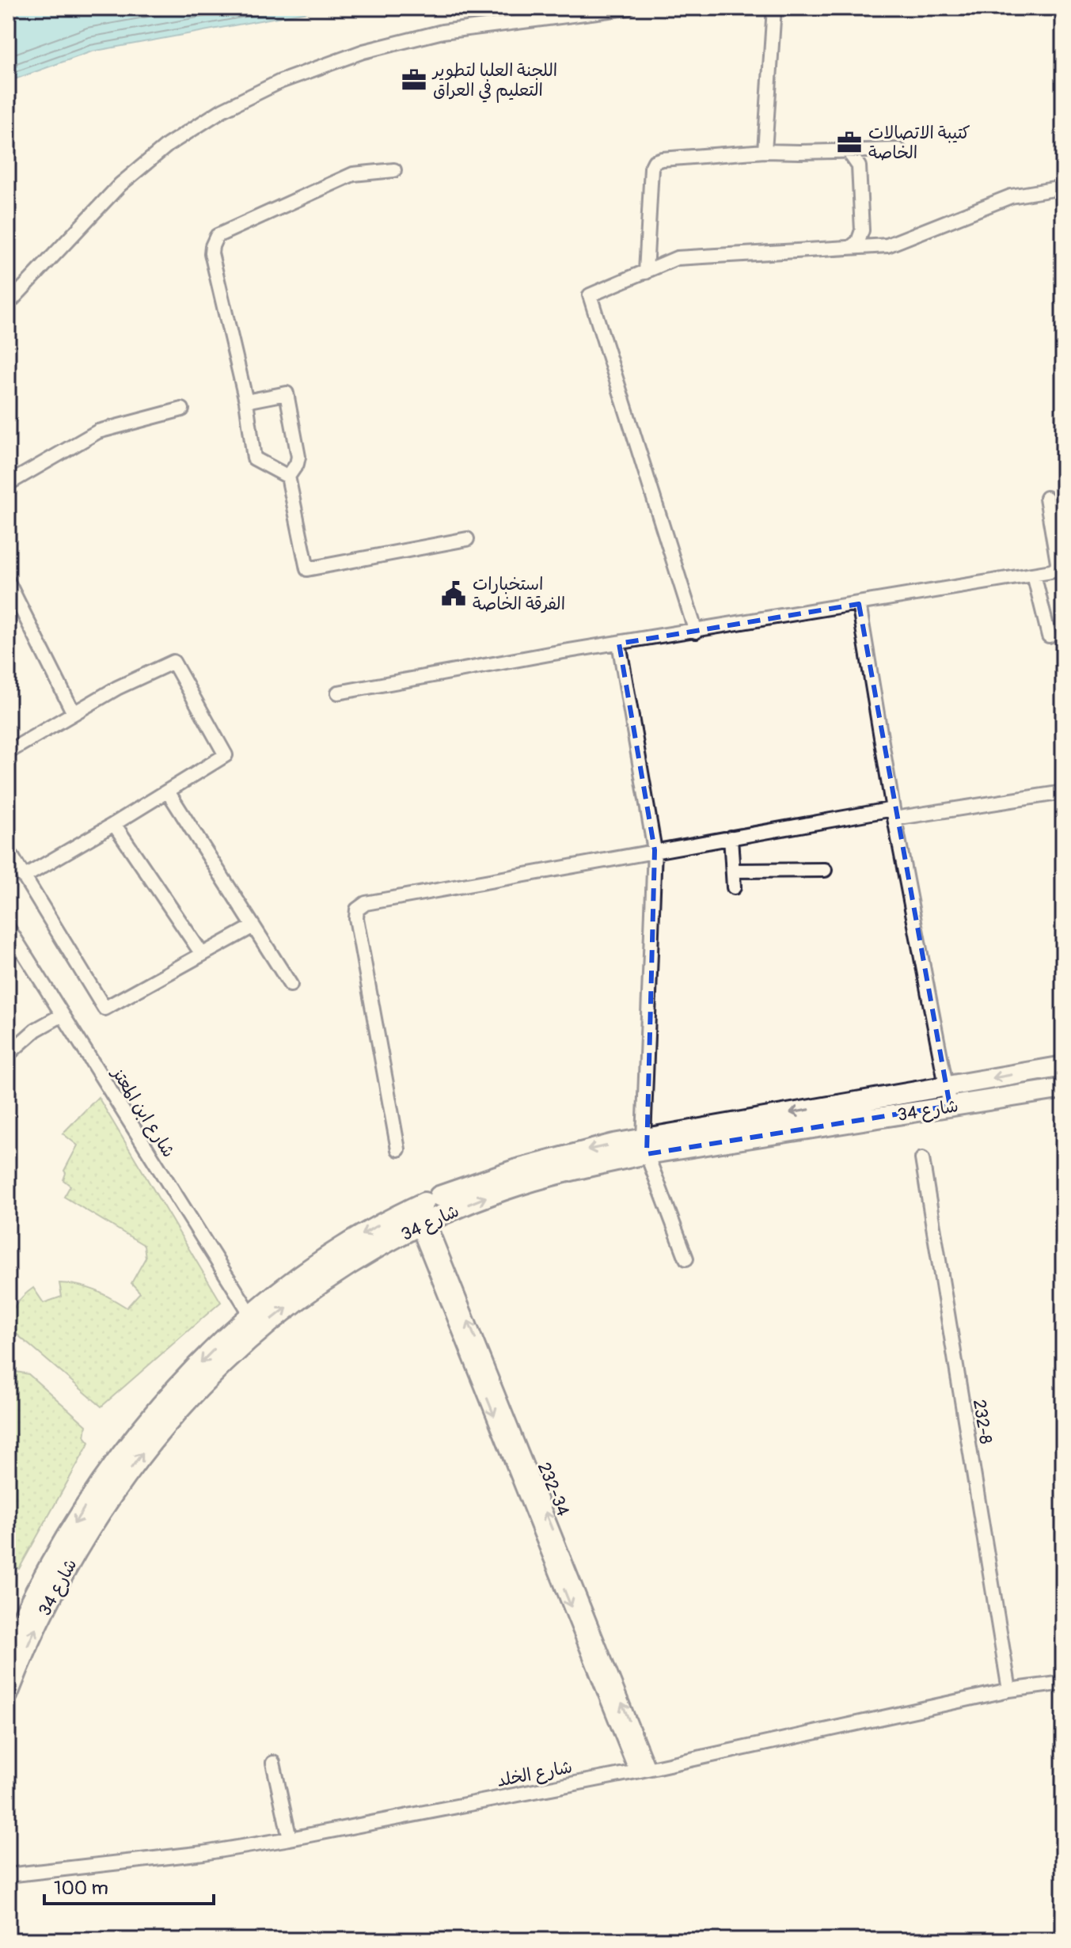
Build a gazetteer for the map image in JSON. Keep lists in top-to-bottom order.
{
  "streets": {
    "main road": ["شارع 34"],
    "street": [
      "شارع ابن المعتز",
      "232-8",
      "232-34",
      "شارع الخلد"
    ]
  },
  "crossings": [
    ["شارع 34", "شارع ابن المعتز"],
    ["شارع 34", "232-34"],
    ["232-8", "شارع الخلد"],
    ["232-34", "شارع الخلد"]
  ],
  "places": {
    "office": ["اللجنة العليا لتطوير التعليم في العراق", "كتيبة الاتصالات الخاصة"],
    "public building": ["استخبارات الفرقة الخاصة"]
  },
  "scale_bar": "100 m"
}
